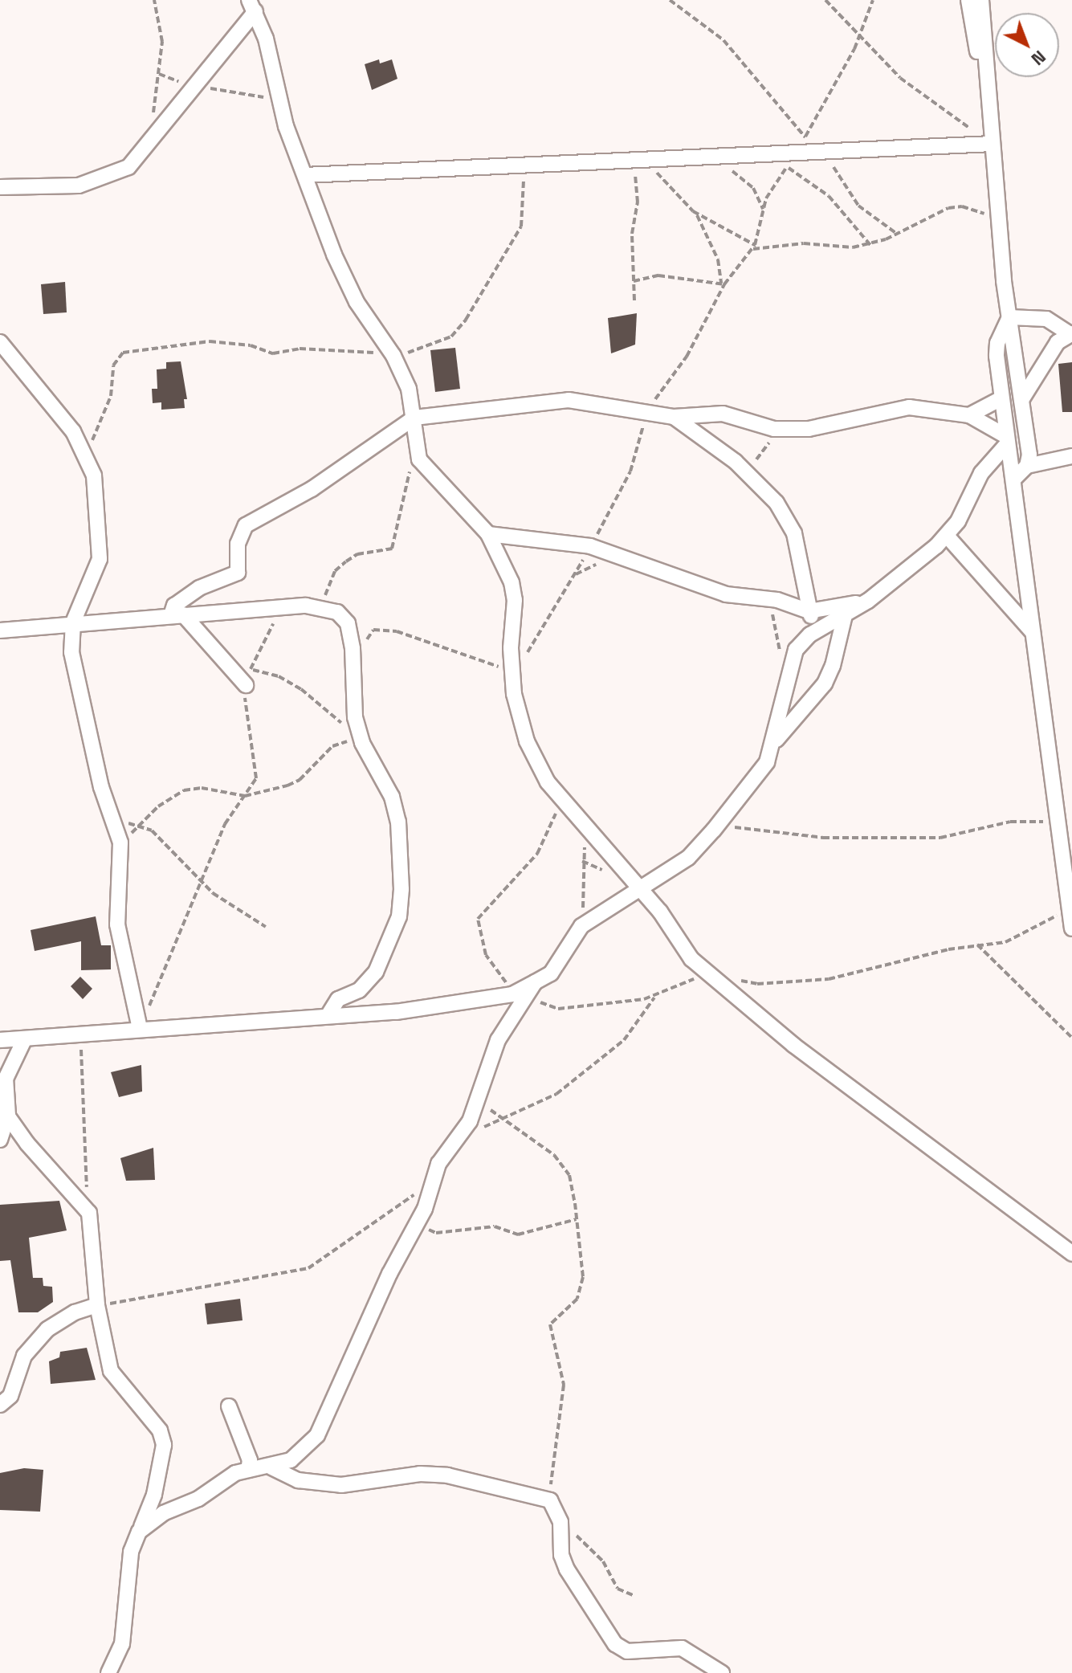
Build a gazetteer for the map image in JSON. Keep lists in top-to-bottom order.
{
  "north": "bottom right"
}
